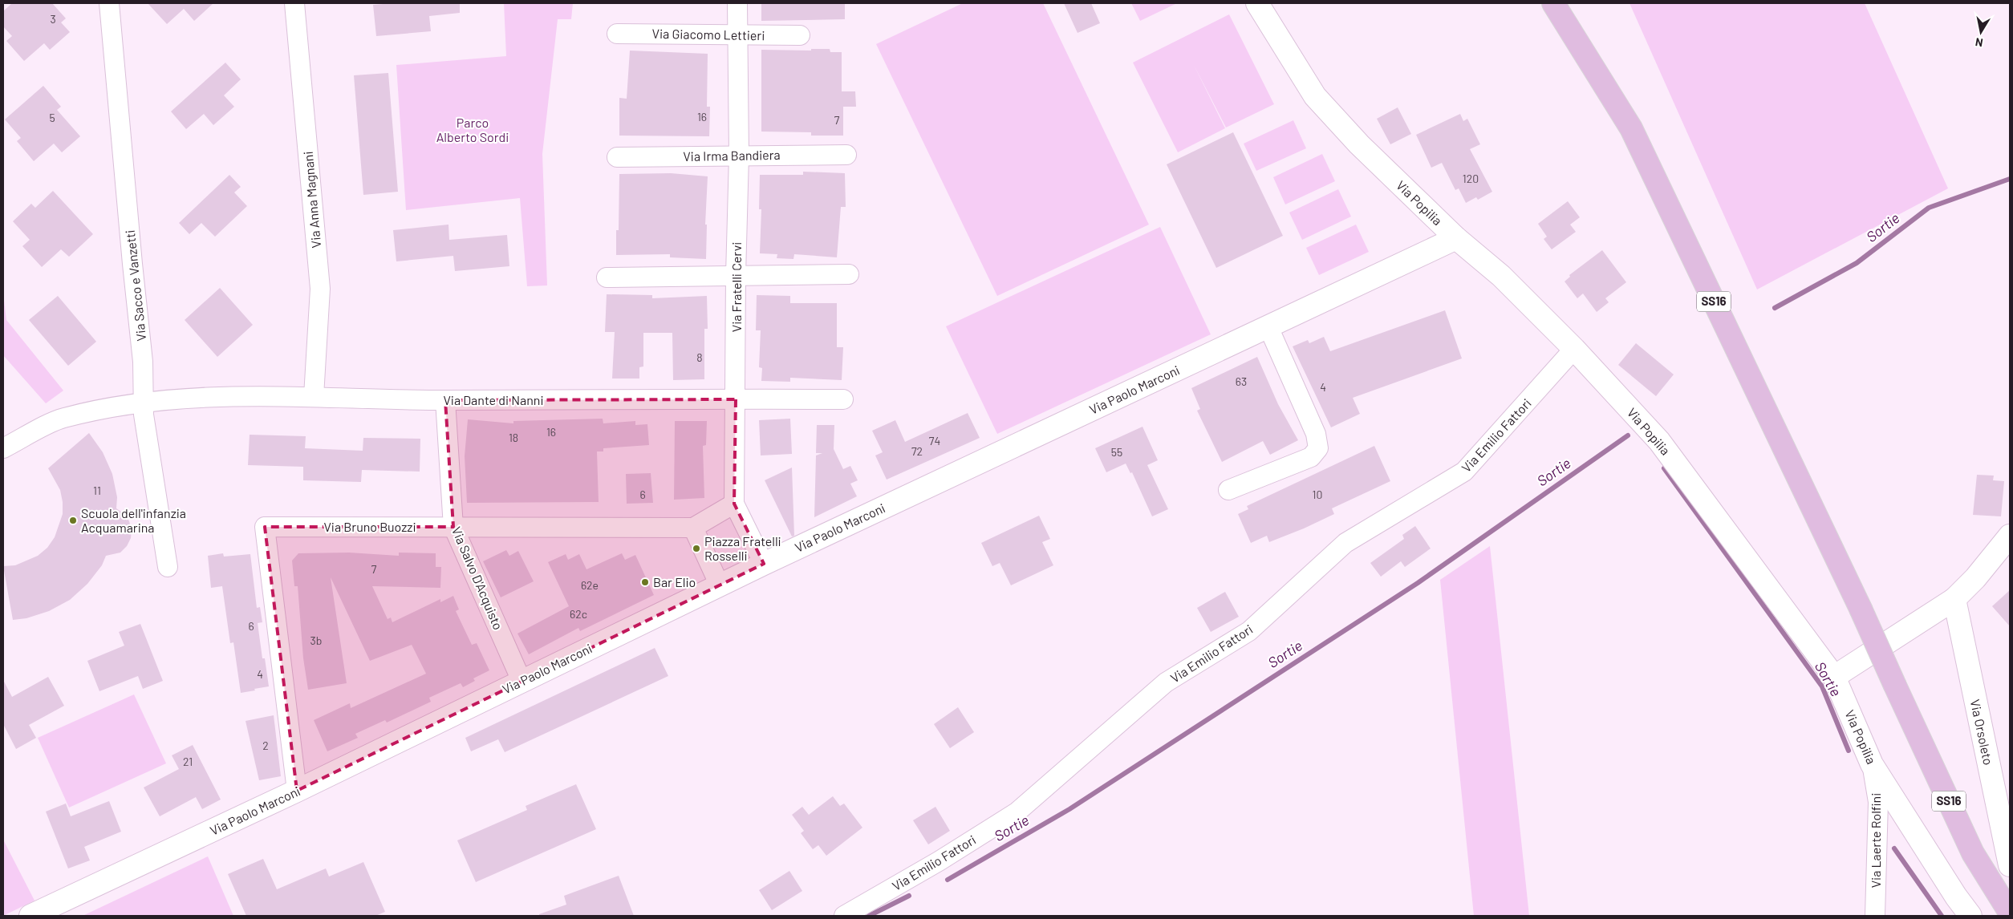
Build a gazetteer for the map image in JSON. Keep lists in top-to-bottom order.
{
  "streets": {
    "main road": ["SS16"],
    "street": [
      "Via Giacomo Lettieri",
      "Via Irma Bandiera",
      "Via Anna Magnani",
      "Via Popilia",
      "Via Sacco e Vanzetti",
      "Via Fratelli Cervi",
      "Via Paolo Marconi",
      "Via Dante di Nanni",
      "Via Emilio Fattori",
      "Via Bruno Buozzi",
      "Via Salvo D'Acquisto",
      "Via Orsoleto",
      "Via Laerte Rolfini"
    ]
  },
  "crossings": [
    ["Via Giacomo Lettieri", "Via Fratelli Cervi"],
    ["Via Irma Bandiera", "Via Fratelli Cervi"],
    ["Via Anna Magnani", "Via Dante di Nanni"],
    ["Via Popilia", "Via Paolo Marconi"],
    ["Via Popilia", "Via Emilio Fattori"],
    ["Via Popilia", "Via Laerte Rolfini"],
    ["Via Sacco e Vanzetti", "Via Dante di Nanni"],
    ["Via Fratelli Cervi", "Via Paolo Marconi"],
    ["Via Fratelli Cervi", "Via Dante di Nanni"],
    ["Via Paolo Marconi", "Via Bruno Buozzi"],
    ["Via Paolo Marconi", "Via Salvo D'Acquisto"],
    ["Via Dante di Nanni", "Via Salvo D'Acquisto"],
    ["Via Bruno Buozzi", "Via Salvo D'Acquisto"]
  ],
  "water": ["Sortie"],
  "parks": ["Parco Alberto Sordi"],
  "places": ["Scuola dell'infanzia Acquamarina", "Piazza Fratelli Rosselli", "Bar Elio"],
  "house_numbers": [
    "3",
    "16",
    "5",
    "7",
    "120",
    "8",
    "63",
    "4",
    "16",
    "18",
    "74",
    "72",
    "55",
    "11",
    "6",
    "10",
    "7",
    "62e",
    "62c",
    "6",
    "3b",
    "4",
    "2",
    "21"
  ],
  "north": "bottom"
}
